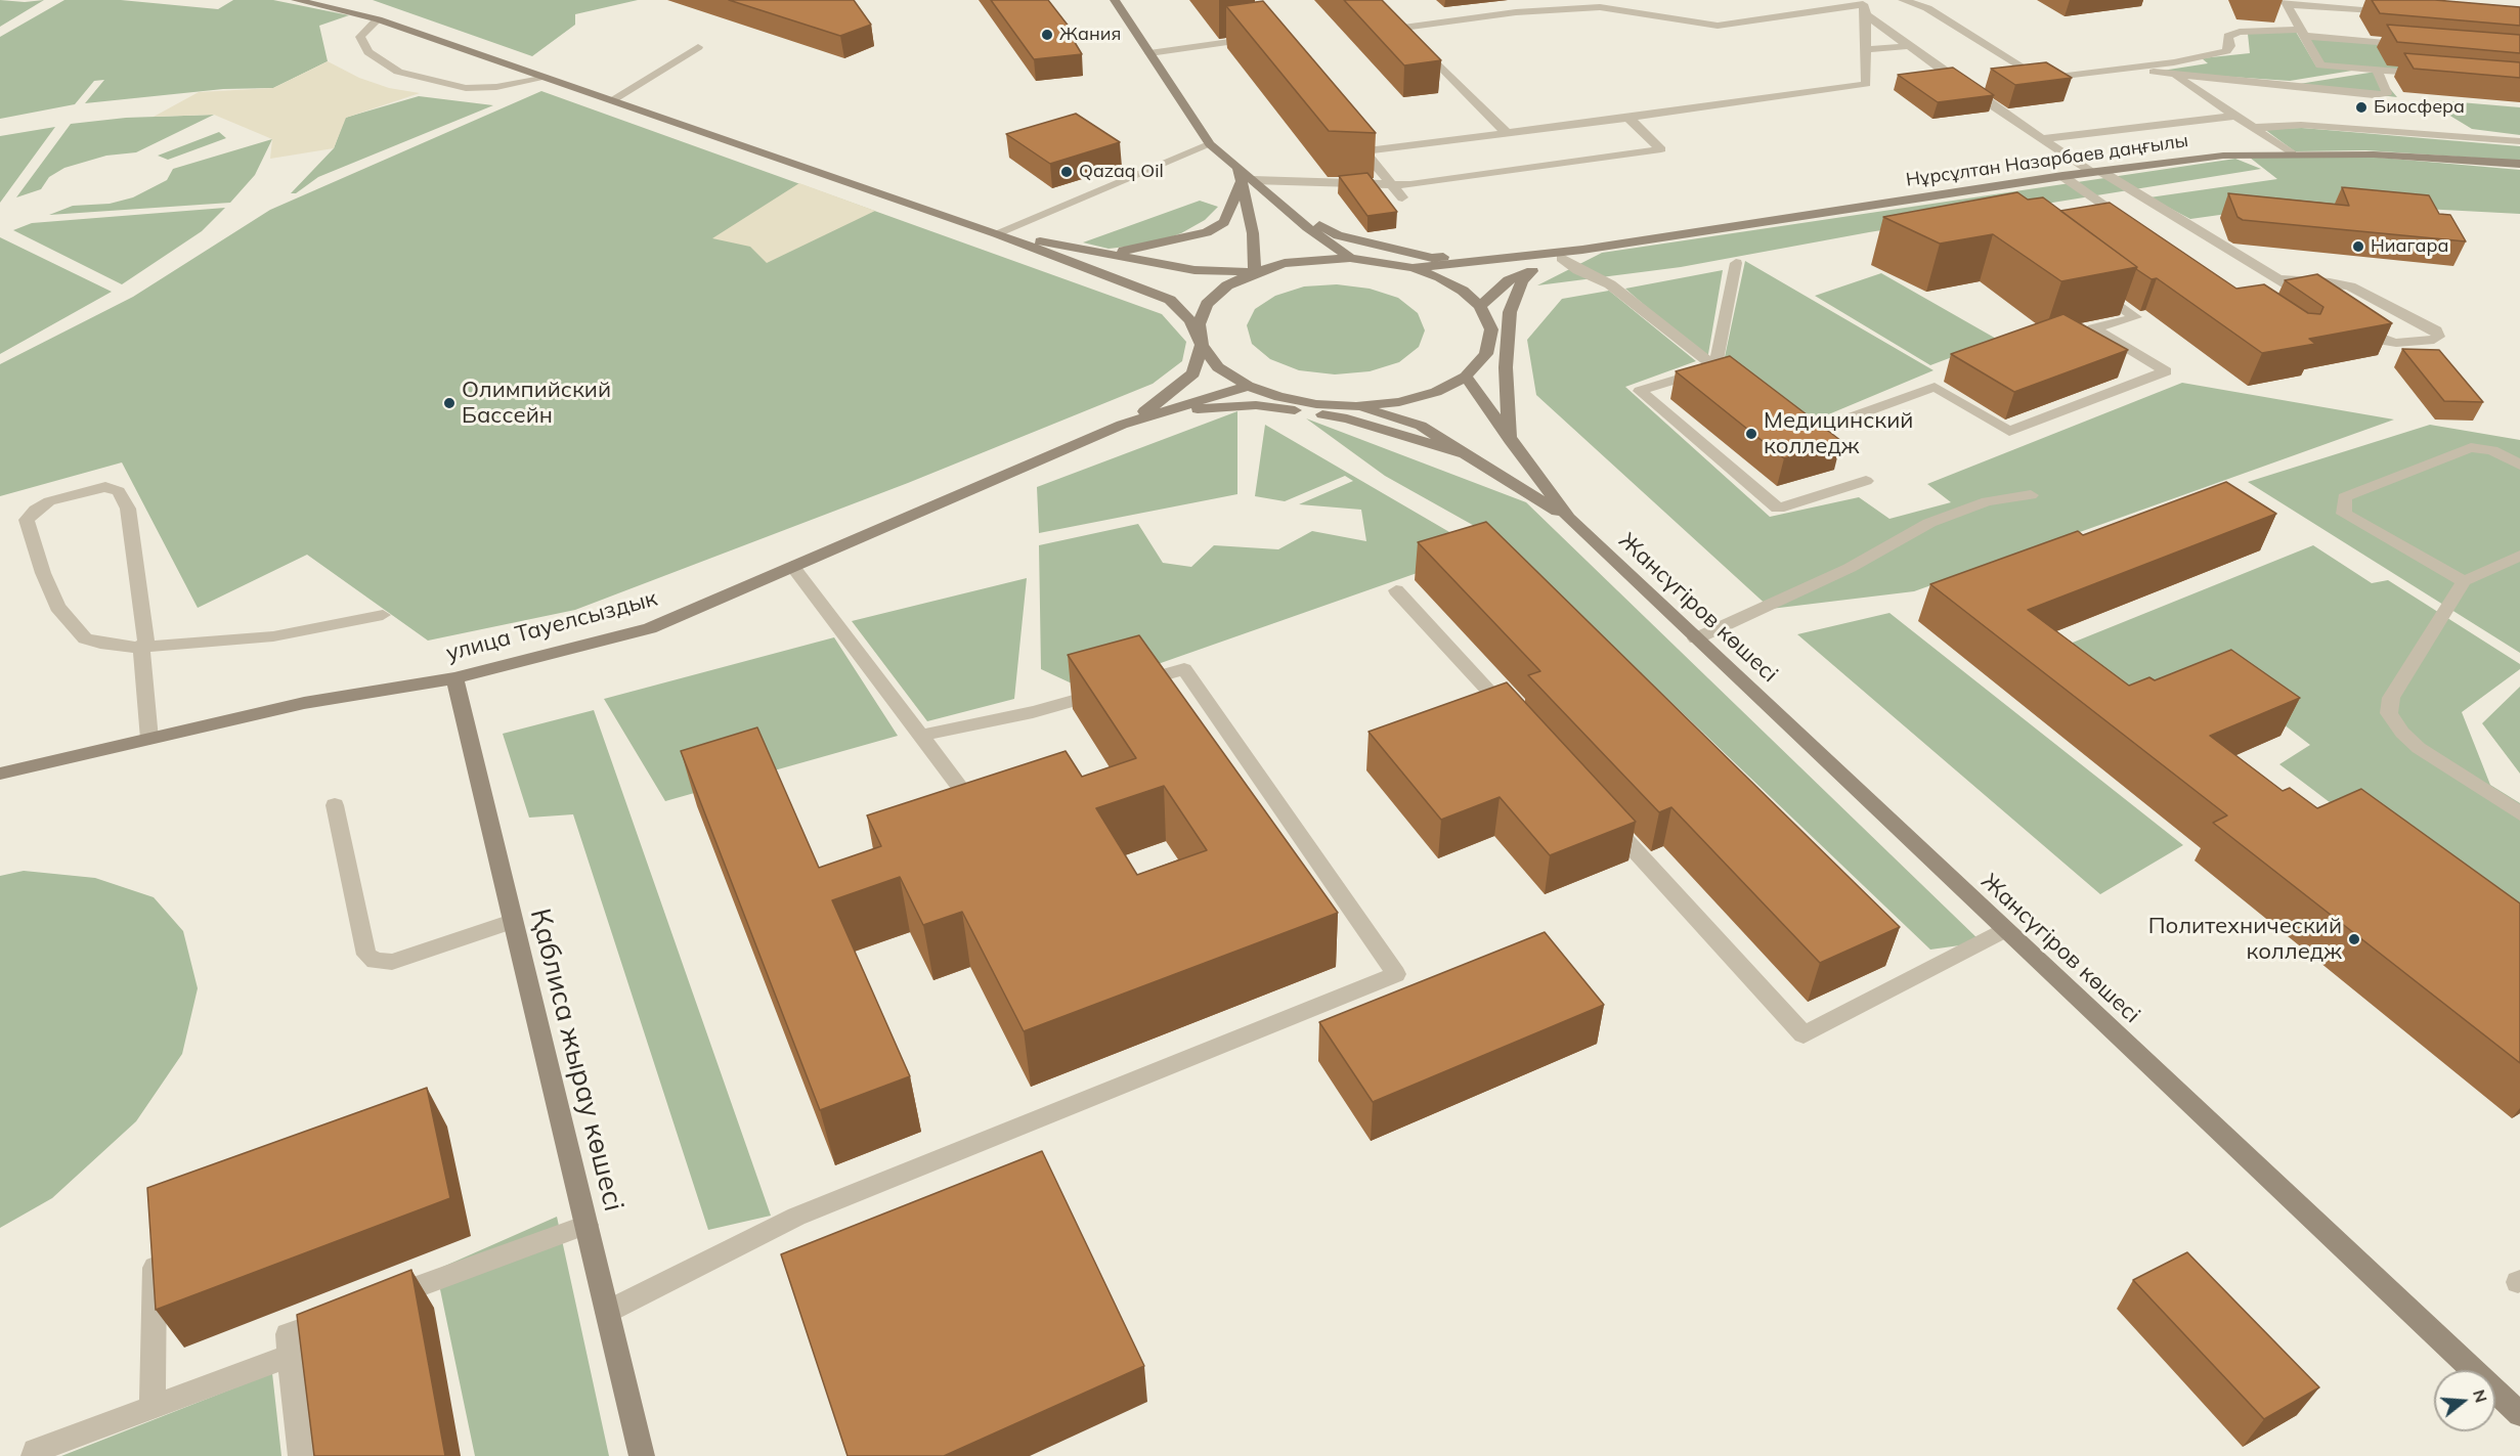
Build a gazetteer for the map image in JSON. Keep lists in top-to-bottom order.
{
  "streets": {
    "main road": [
      "Нұрсұлтан Назарбаев даңғылы",
      "Жансүгіров көшесі",
      "улица Тауелсыздык",
      "Қаблиса жырау көшесі"
    ]
  },
  "crossings": [
    ["улица Тауелсыздык", "Қаблиса жырау көшесі"]
  ],
  "places": [
    "Жания",
    "Биосфера",
    "Qazaq Oil",
    "Ниагара",
    "Олимпийский Бассейн",
    "Медицинский колледж",
    "Политехнический колледж"
  ],
  "north": "right"
}
